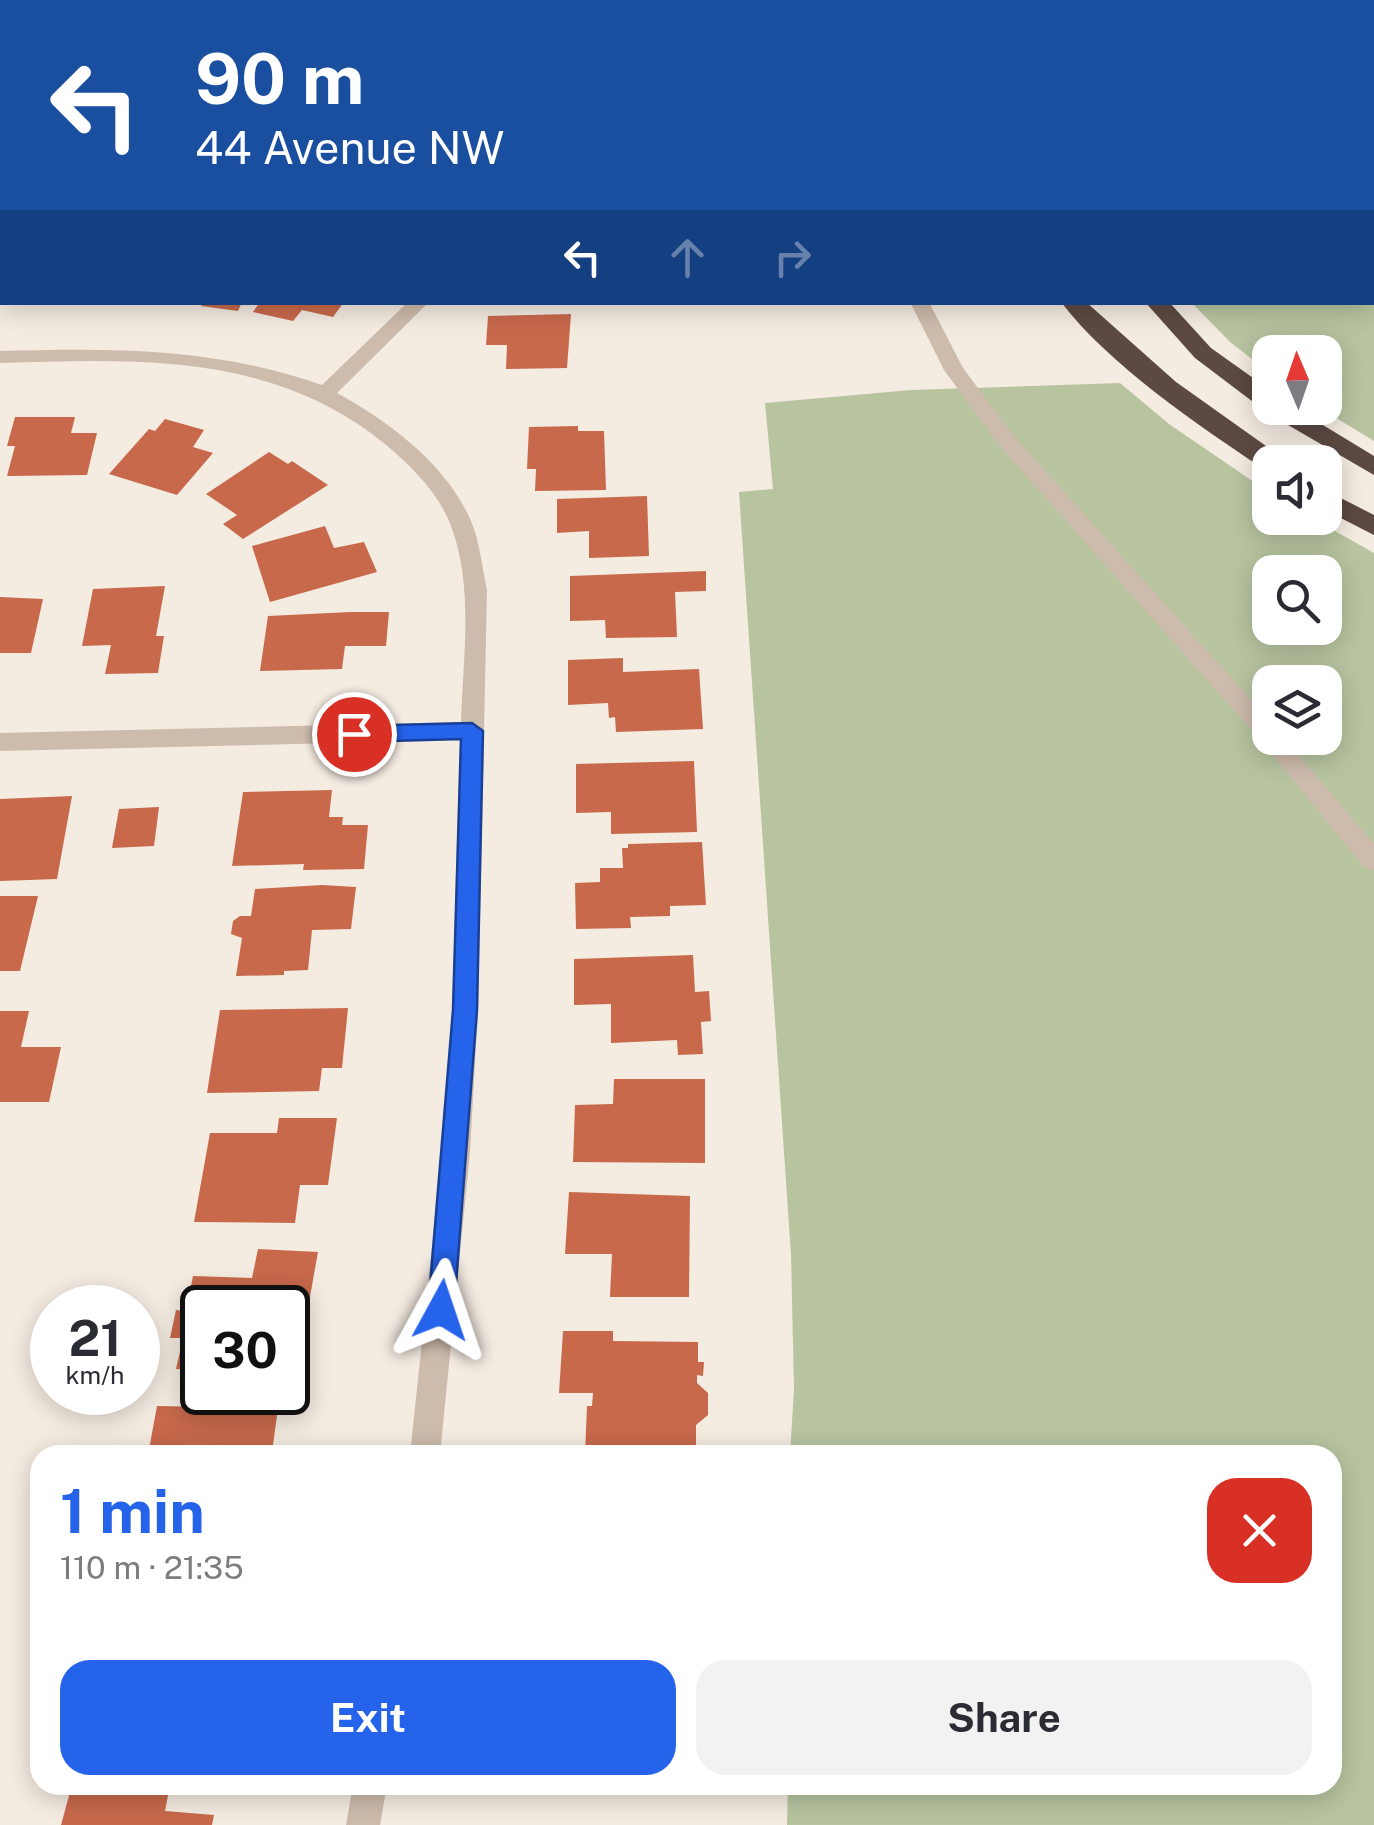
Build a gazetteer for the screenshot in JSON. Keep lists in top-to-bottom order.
{
  "north": "top",
  "page": {
    "turn": ["90 m", "44 Avenue NW"],
    "speed": "21 km/h",
    "limit": "30",
    "heading": ["1 min", "110 m · 21:35"],
    "buttons": ["Exit", "Share"]
  }
}
